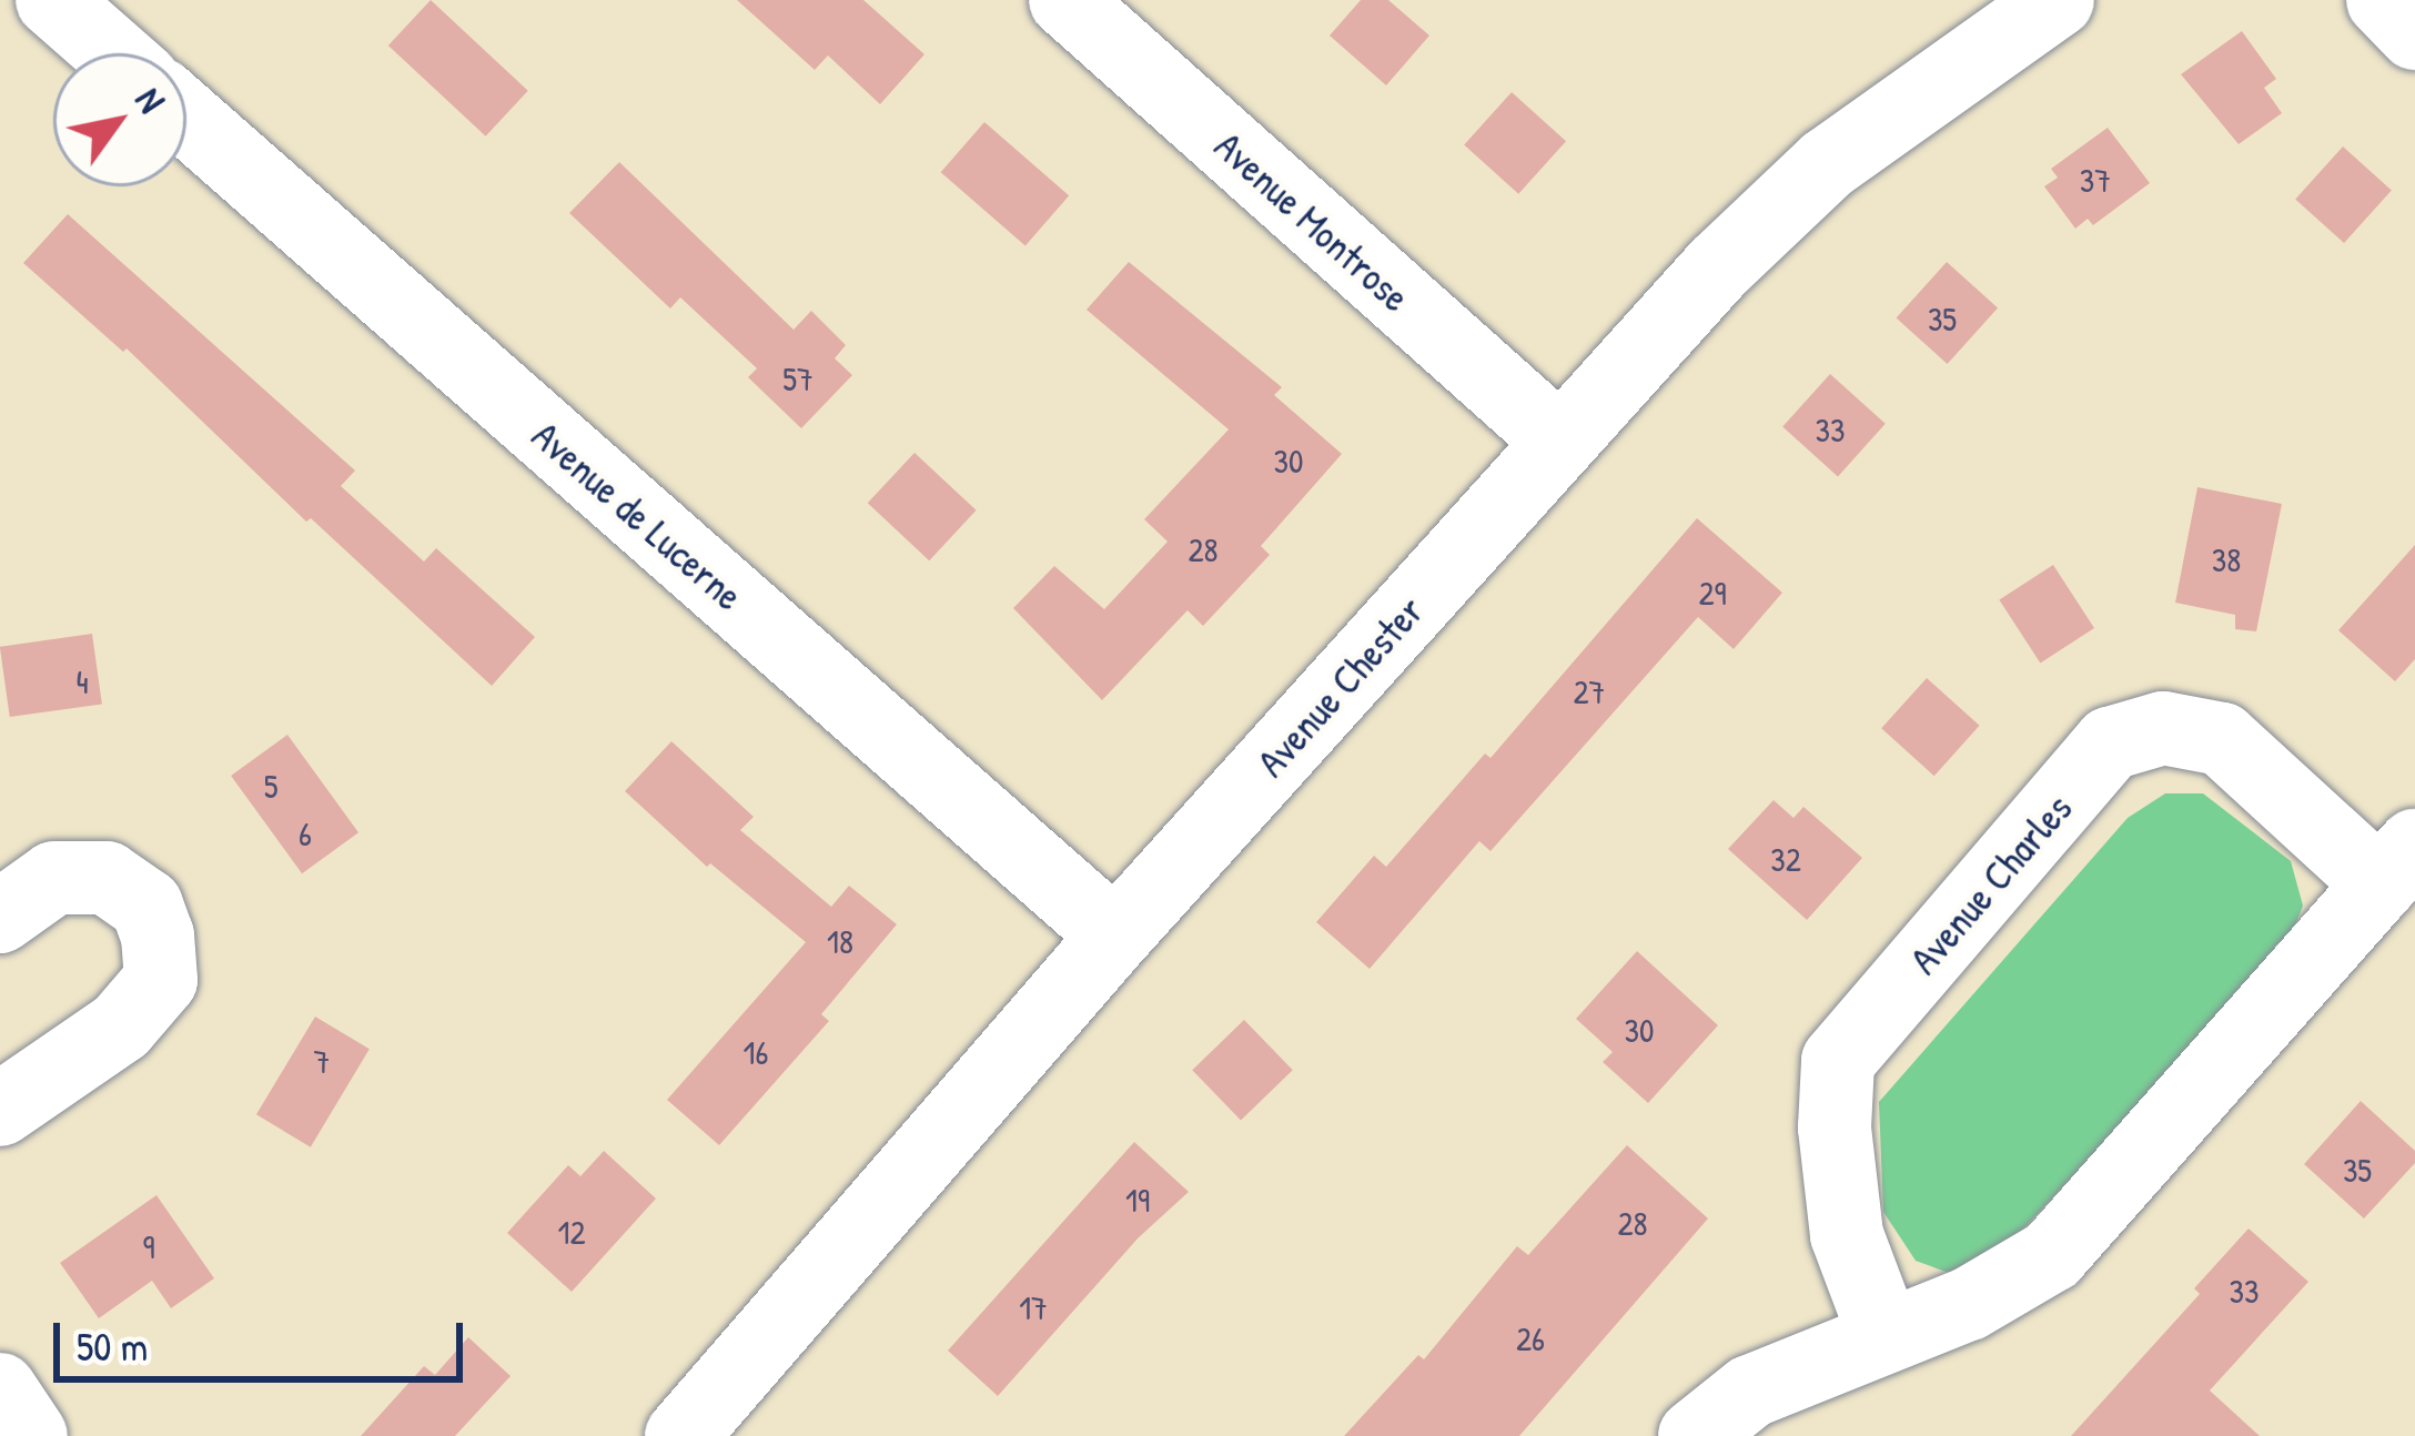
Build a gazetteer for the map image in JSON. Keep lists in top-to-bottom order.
{
  "streets": {
    "street": [
      "Avenue Montrose",
      "Avenue de Lucerne",
      "Avenue Chester",
      "Avenue Charles"
    ]
  },
  "crossings": [
    ["Avenue Montrose", "Avenue Chester"],
    ["Avenue de Lucerne", "Avenue Chester"]
  ],
  "house_numbers": [
    "37",
    "35",
    "57",
    "33",
    "30",
    "28",
    "38",
    "29",
    "4",
    "27",
    "5",
    "6",
    "32",
    "18",
    "30",
    "16",
    "7",
    "35",
    "19",
    "28",
    "12",
    "9",
    "33",
    "17",
    "26"
  ],
  "scale_bar": "50 m",
  "north": "top right"
}
